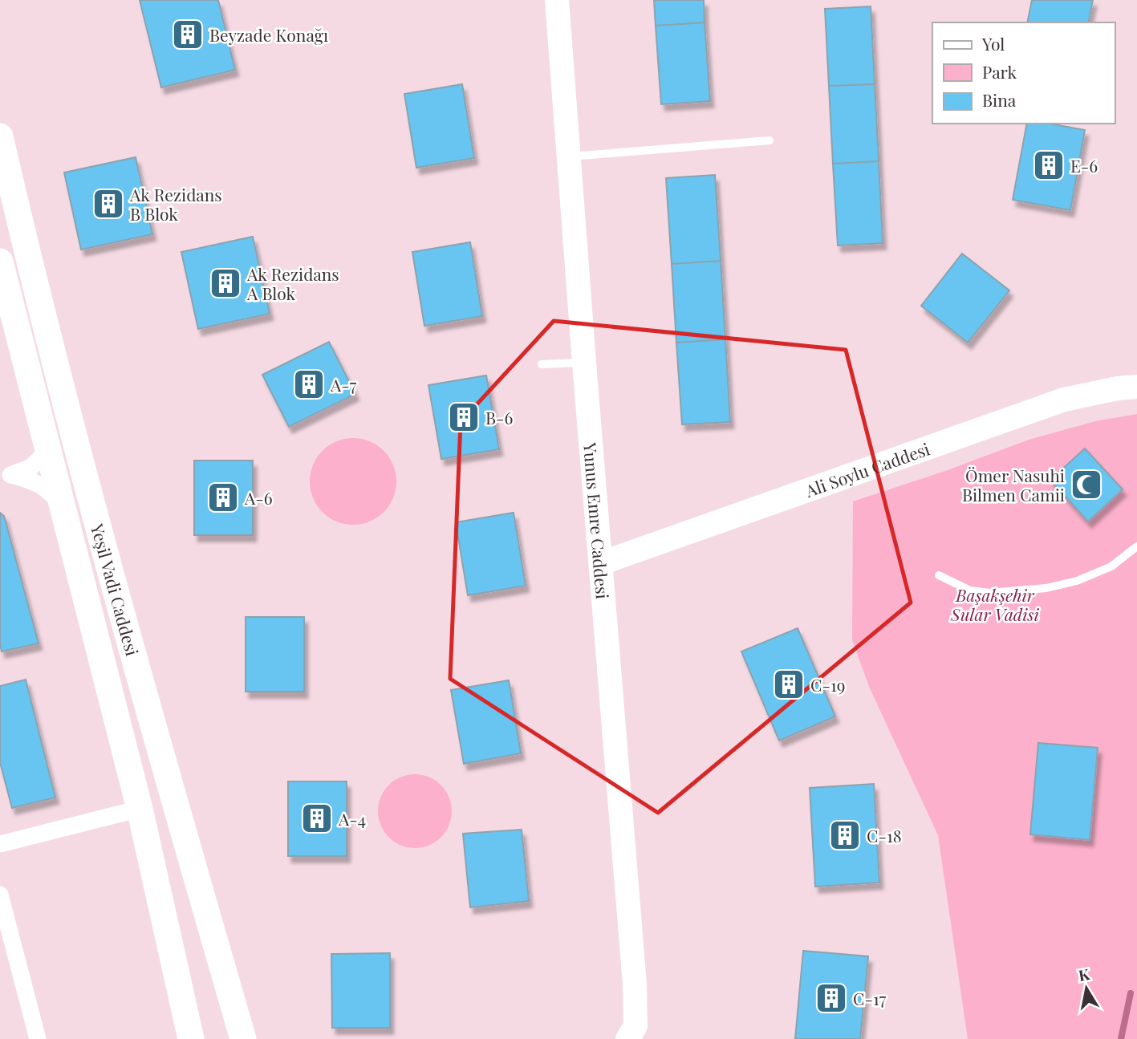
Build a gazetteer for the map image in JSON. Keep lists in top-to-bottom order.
{
  "streets": {
    "main road": ["Yeşil Vadi Caddesi"],
    "street": ["Ali Soylu Caddesi", "Yunus Emre Caddesi"]
  },
  "crossings": [
    ["Ali Soylu Caddesi", "Yunus Emre Caddesi"]
  ],
  "parks": ["Başakşehir Sular Vadisi"],
  "places": {
    "building": [
      "Beyzade Konağı",
      "E-6",
      "Ak Rezidans B Blok",
      "Ak Rezidans A Blok",
      "A-7",
      "B-6",
      "A-6",
      "C-19",
      "A-4",
      "C-18",
      "C-17"
    ],
    "mosque": ["Ömer Nasuhi Bilmen Camii"]
  },
  "legend": ["Yol", "Park", "Bina"],
  "north": "top"
}
